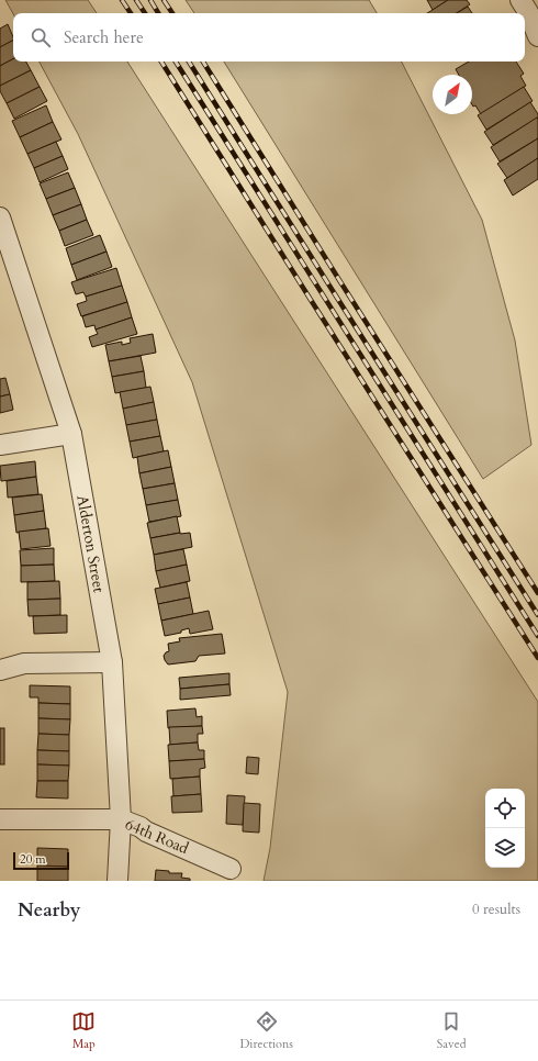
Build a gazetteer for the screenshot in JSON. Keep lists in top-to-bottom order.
{
  "streets": {
    "street": ["Alderton Street", "64th Road"]
  },
  "crossings": [
    ["Alderton Street", "64th Road"]
  ],
  "scale_bar": "20 m",
  "north": "top right",
  "page": {
    "search": "Search here",
    "scale": "20 m",
    "heading": ["Nearby", "0 results"],
    "nav": ["Map", "Directions", "Saved"]
  }
}
